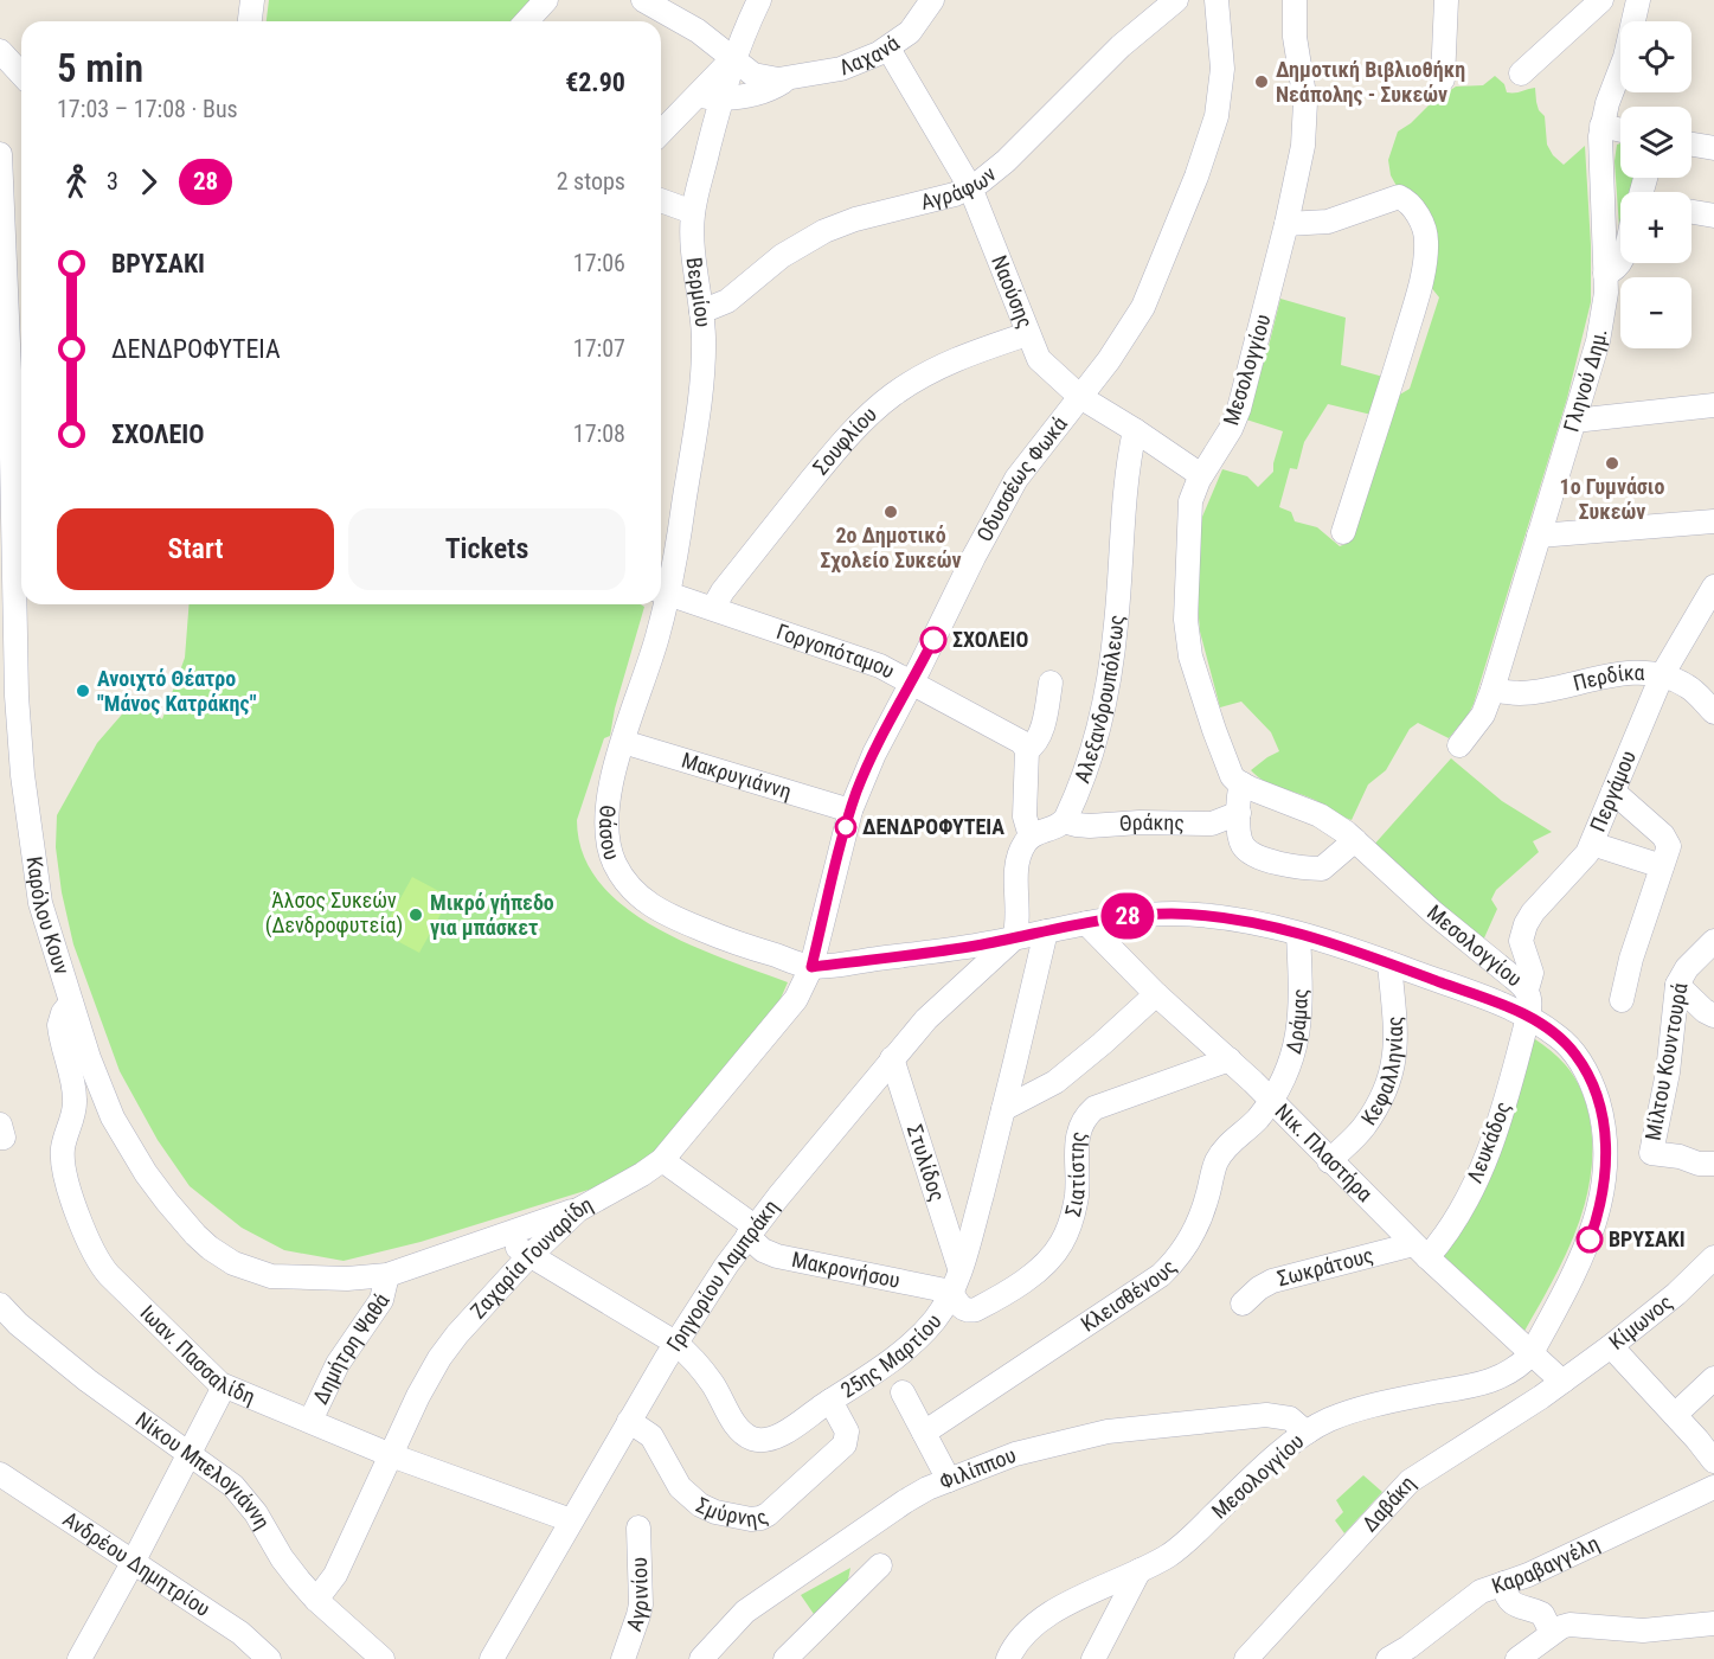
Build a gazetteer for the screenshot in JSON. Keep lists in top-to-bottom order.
{
  "streets": {
    "street": [
      "Λαχανά",
      "Αγράφων",
      "Βερμίου",
      "Ναούσης",
      "Μεσολογγίου",
      "Γληνού Δημ.",
      "Σουφλίου",
      "Οδυσσέως Φωκά",
      "Γοργοπόταμου",
      "Περδίκα",
      "Αλεξανδρουπόλεως",
      "Μακρυγιάννη",
      "Περγάμου",
      "Θράκης",
      "Θάσου",
      "Καρόλου Κουν",
      "Δράμας",
      "Μίλτου Κουντουρά",
      "Κεφαλληνίας",
      "Λευκάδος",
      "Νικ. Πλαστήρα",
      "Στυλίδος",
      "Σιατίστης",
      "Ζαχαρία Γουναρίδη",
      "Σωκράτους",
      "Μακρονήσου",
      "Γρηγορίου Λαμπράκη",
      "Κλεισθένους",
      "Κίμωνος",
      "Δημήτρη Ψαθά",
      "Ιωαν. Πασσαλίδη",
      "25ης Μαρτίου",
      "Φιλίππου",
      "Νίκου Μπελογιάννη",
      "Σμύρνης",
      "Δαβάκη",
      "Ανδρέου Δημητρίου",
      "Καραβαγγέλη",
      "Αγρινίου"
    ]
  },
  "crossings": [
    ["Λαχανά", "Βερμίου"],
    ["Λαχανά", "Ναούσης"],
    ["Αγράφων", "Βερμίου"],
    ["Αγράφων", "Ναούσης"],
    ["Βερμίου", "Γοργοπόταμου"],
    ["Ναούσης", "Μεσολογγίου"],
    ["Ναούσης", "Σουφλίου"],
    ["Ναούσης", "Οδυσσέως Φωκά"],
    ["Ναούσης", "Αλεξανδρουπόλεως"],
    ["Μεσολογγίου", "Περγάμου"],
    ["Μεσολογγίου", "Λευκάδος"],
    ["Μεσολογγίου", "Νικ. Πλαστήρα"],
    ["Μεσολογγίου", "Φιλίππου"],
    ["Γληνού Δημ.", "Περδίκα"],
    ["Σουφλίου", "Γοργοπόταμου"],
    ["Οδυσσέως Φωκά", "Γοργοπόταμου"],
    ["Οδυσσέως Φωκά", "Μακρυγιάννη"],
    ["Οδυσσέως Φωκά", "Θάσου"],
    ["Οδυσσέως Φωκά", "Ζαχαρία Γουναρίδη"],
    ["Περδίκα", "Περγάμου"],
    ["Αλεξανδρουπόλεως", "Θράκης"],
    ["Μακρυγιάννη", "Θάσου"],
    ["Θάσου", "Ζαχαρία Γουναρίδη"],
    ["Καρόλου Κουν", "Ζαχαρία Γουναρίδη"],
    ["Καρόλου Κουν", "Δημήτρη Ψαθά"],
    ["Καρόλου Κουν", "Ιωαν. Πασσαλίδη"],
    ["Καρόλου Κουν", "25ης Μαρτίου"],
    ["Δράμας", "Νικ. Πλαστήρα"],
    ["Δράμας", "Κλεισθένους"],
    ["Κεφαλληνίας", "Νικ. Πλαστήρα"],
    ["Λευκάδος", "Νικ. Πλαστήρα"],
    ["Λευκάδος", "Σωκράτους"],
    ["Νικ. Πλαστήρα", "Σιατίστης"],
    ["Νικ. Πλαστήρα", "Σωκράτους"],
    ["Νικ. Πλαστήρα", "Κλεισθένους"],
    ["Νικ. Πλαστήρα", "Κίμωνος"],
    ["Νικ. Πλαστήρα", "Δαβάκη"],
    ["Στυλίδος", "Γρηγορίου Λαμπράκη"],
    ["Στυλίδος", "25ης Μαρτίου"],
    ["Σιατίστης", "Μακρονήσου"],
    ["Σιατίστης", "25ης Μαρτίου"],
    ["Ζαχαρία Γουναρίδη", "Μακρονήσου"],
    ["Ζαχαρία Γουναρίδη", "Ιωαν. Πασσαλίδη"],
    ["Ζαχαρία Γουναρίδη", "25ης Μαρτίου"],
    ["Ζαχαρία Γουναρίδη", "Νίκου Μπελογιάννη"],
    ["Μακρονήσου", "Γρηγορίου Λαμπράκη"],
    ["Μακρονήσου", "25ης Μαρτίου"],
    ["Γρηγορίου Λαμπράκη", "Ιωαν. Πασσαλίδη"],
    ["Γρηγορίου Λαμπράκη", "25ης Μαρτίου"],
    ["Γρηγορίου Λαμπράκη", "Σμύρνης"],
    ["Κίμωνος", "Δαβάκη"],
    ["Δημήτρη Ψαθά", "Ιωαν. Πασσαλίδη"],
    ["25ης Μαρτίου", "Σμύρνης"]
  ],
  "parks": ["Άλσος Συκεών (Δενδροφυτεία)"],
  "places": [
    "Δημοτική Βιβλιοθήκη Νεάπολης - Συκεών",
    "1ο Γυμνάσιο Συκεών",
    "2ο Δημοτικό Σχολείο Συκεών",
    "ΣΧΟΛΕΙΟ",
    "Ανοιχτό Θέατρο \"Μάνος Κατράκης\"",
    "ΔΕΝΔΡΟΦΥΤΕΙΑ",
    "Μικρό γήπεδο για μπάσκετ",
    "ΒΡΥΣΑΚΙ"
  ],
  "lines": ["bus line 28"],
  "page": {
    "on_map": "28",
    "map_buttons": ["+", "−"],
    "heading": ["5 min", "17:03 – 17:08 · Bus", "€2.90"],
    "legs": ["3", "28", "2 stops"],
    "list": [
      {
        "name": "ΒΡΥΣΑΚΙ",
        "value": "17:06"
      },
      {
        "name": "ΔΕΝΔΡΟΦΥΤΕΙΑ",
        "value": "17:07"
      },
      {
        "name": "ΣΧΟΛΕΙΟ",
        "value": "17:08"
      }
    ],
    "buttons": ["Start", "Tickets"]
  }
}
